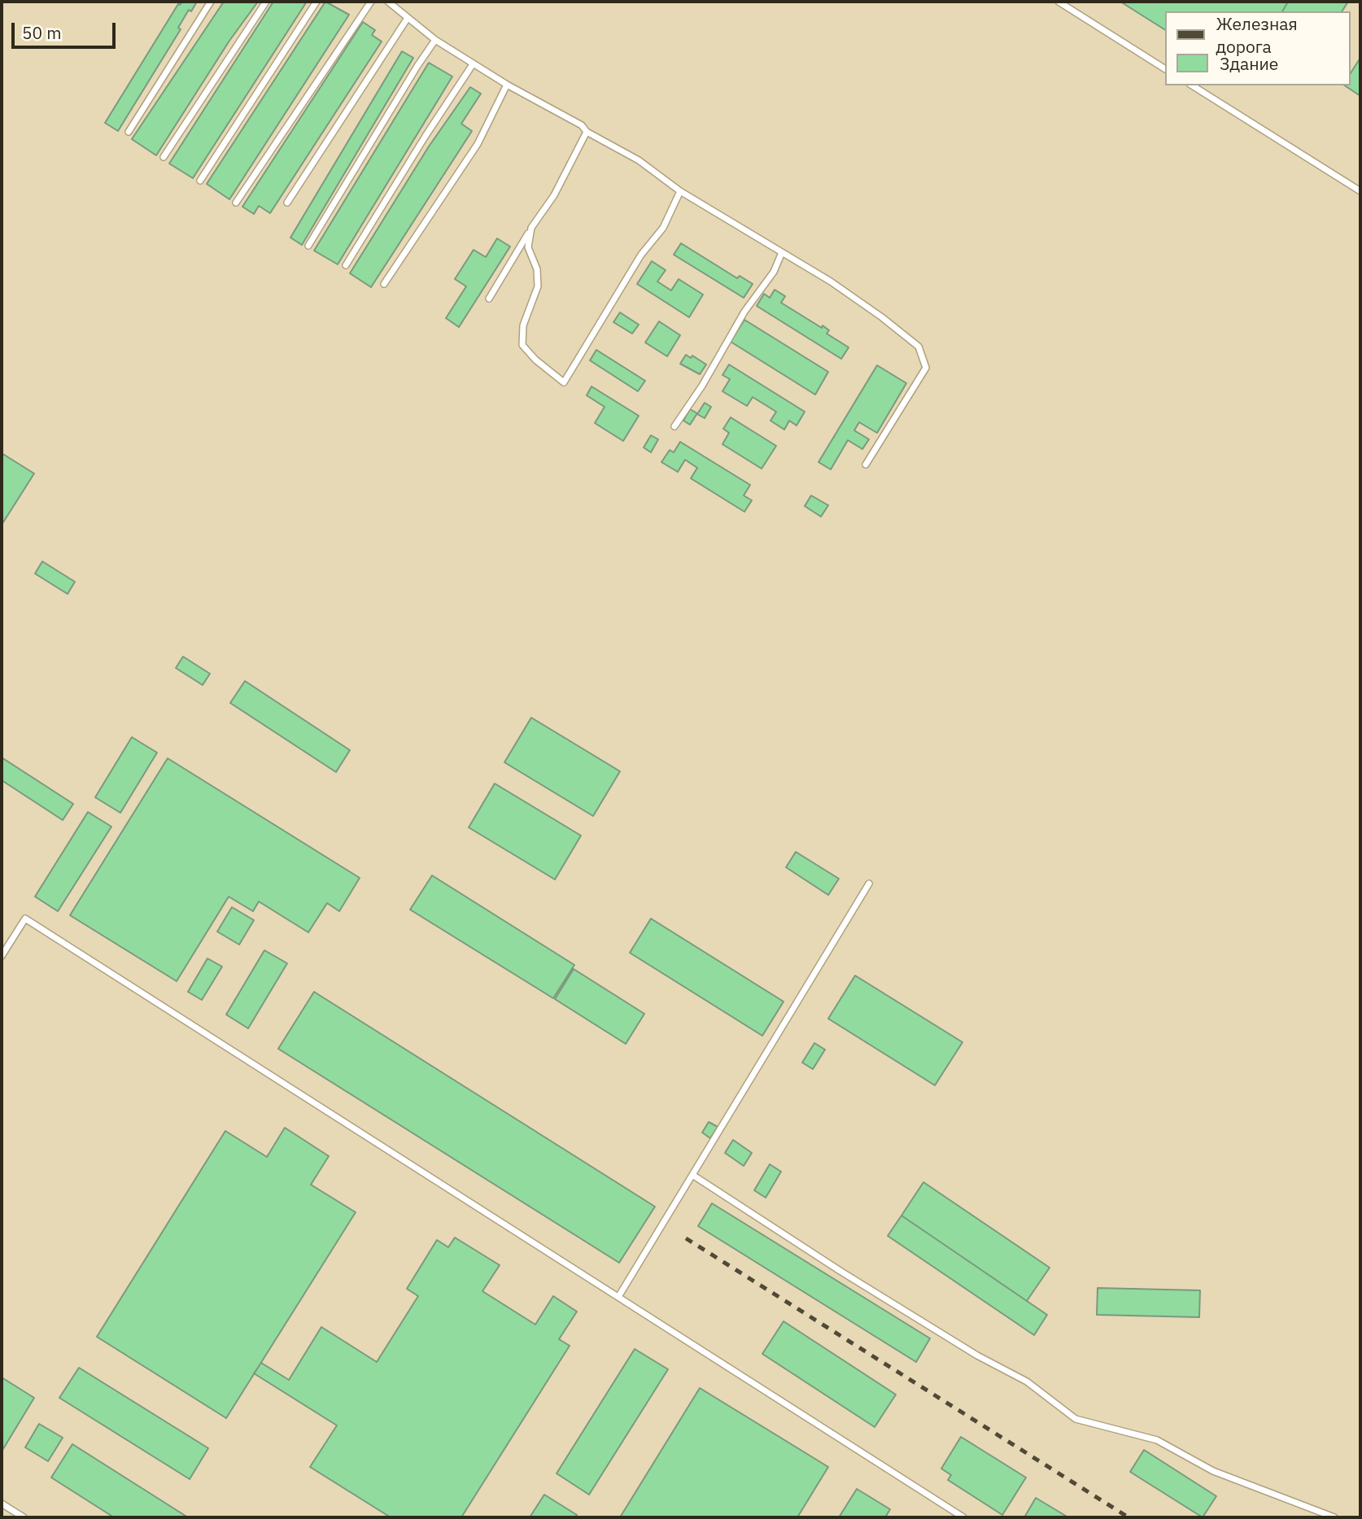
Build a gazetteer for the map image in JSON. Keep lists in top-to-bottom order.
{
  "legend": ["Железная дорога", "Здание"],
  "scale_bar": "50 m"
}
